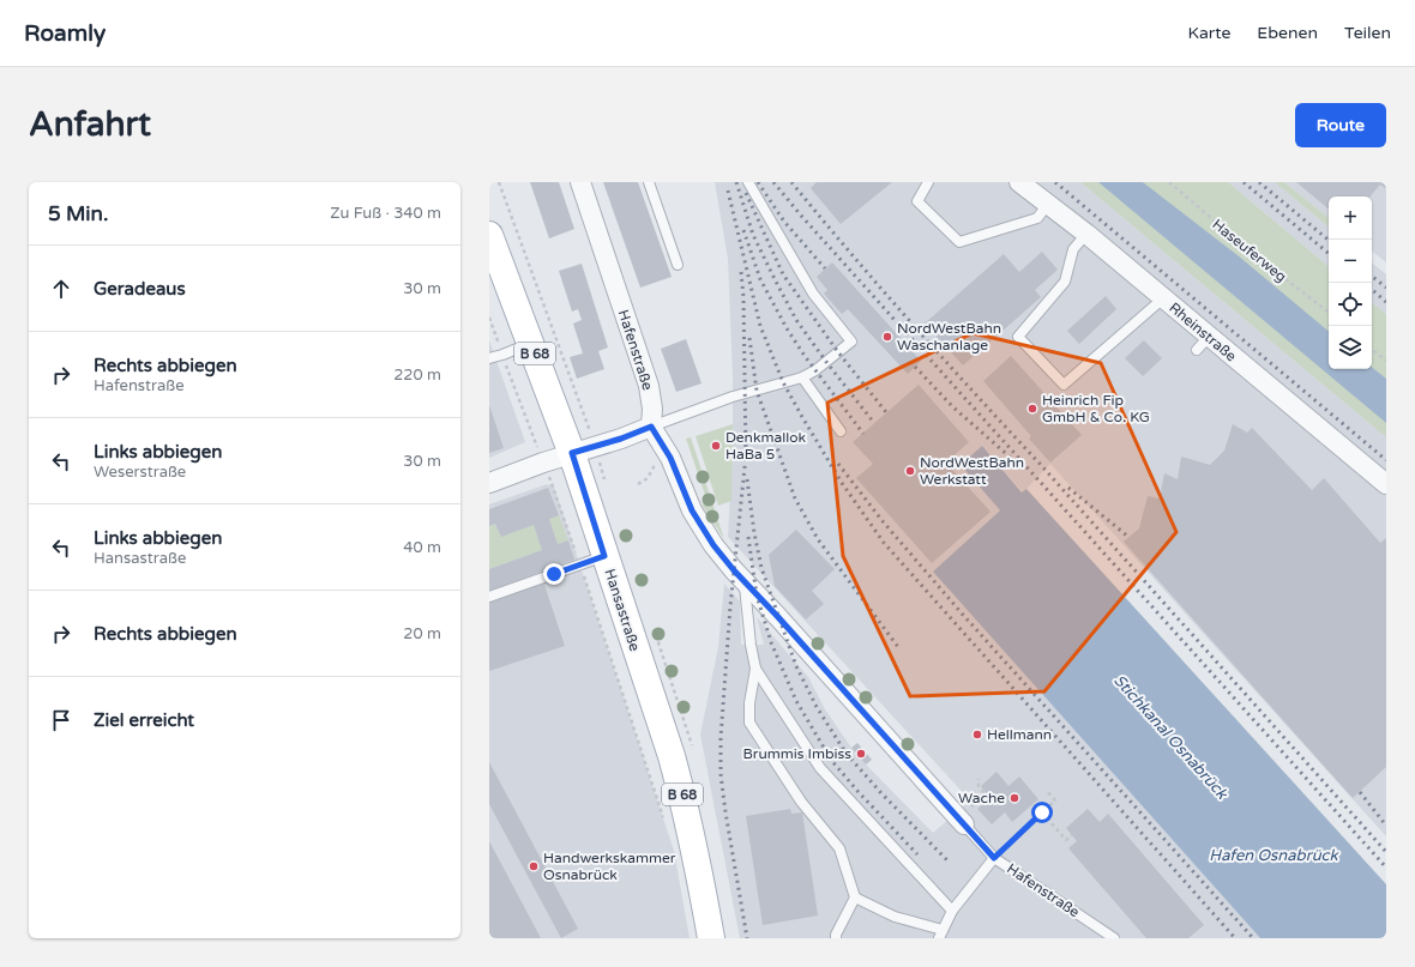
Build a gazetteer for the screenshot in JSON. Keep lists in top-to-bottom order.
{
  "streets": {
    "main road": ["B 68", "Hansastraße"],
    "street": ["Rheinstraße", "Hafenstraße"],
    "path": ["Haseuferweg"]
  },
  "water": ["Stichkanal Osnabrück", "Hafen Osnabrück"],
  "places": [
    "NordWestBahn Waschanlage",
    "Heinrich Fip GmbH & Co. KG",
    "Denkmallok HaBa 5",
    "NordWestBahn Werkstatt",
    "Hellmann",
    "Brummis Imbiss",
    "Wache",
    "Handwerkskammer Osnabrück"
  ],
  "page": {
    "header": "Roamly",
    "nav": ["Karte", "Ebenen", "Teilen"],
    "buttons": "Route",
    "title": "Anfahrt",
    "heading": ["5 Min.", "Zu Fuß · 340 m"],
    "map_buttons": ["+", "−"],
    "list": [
      ["Geradeaus", "30 m"],
      ["Rechts abbiegen", "Hafenstraße", "220 m"],
      ["Links abbiegen", "Weserstraße", "30 m"],
      ["Links abbiegen", "Hansastraße", "40 m"],
      ["Rechts abbiegen", "20 m"],
      "Ziel erreicht"
    ]
  }
}
